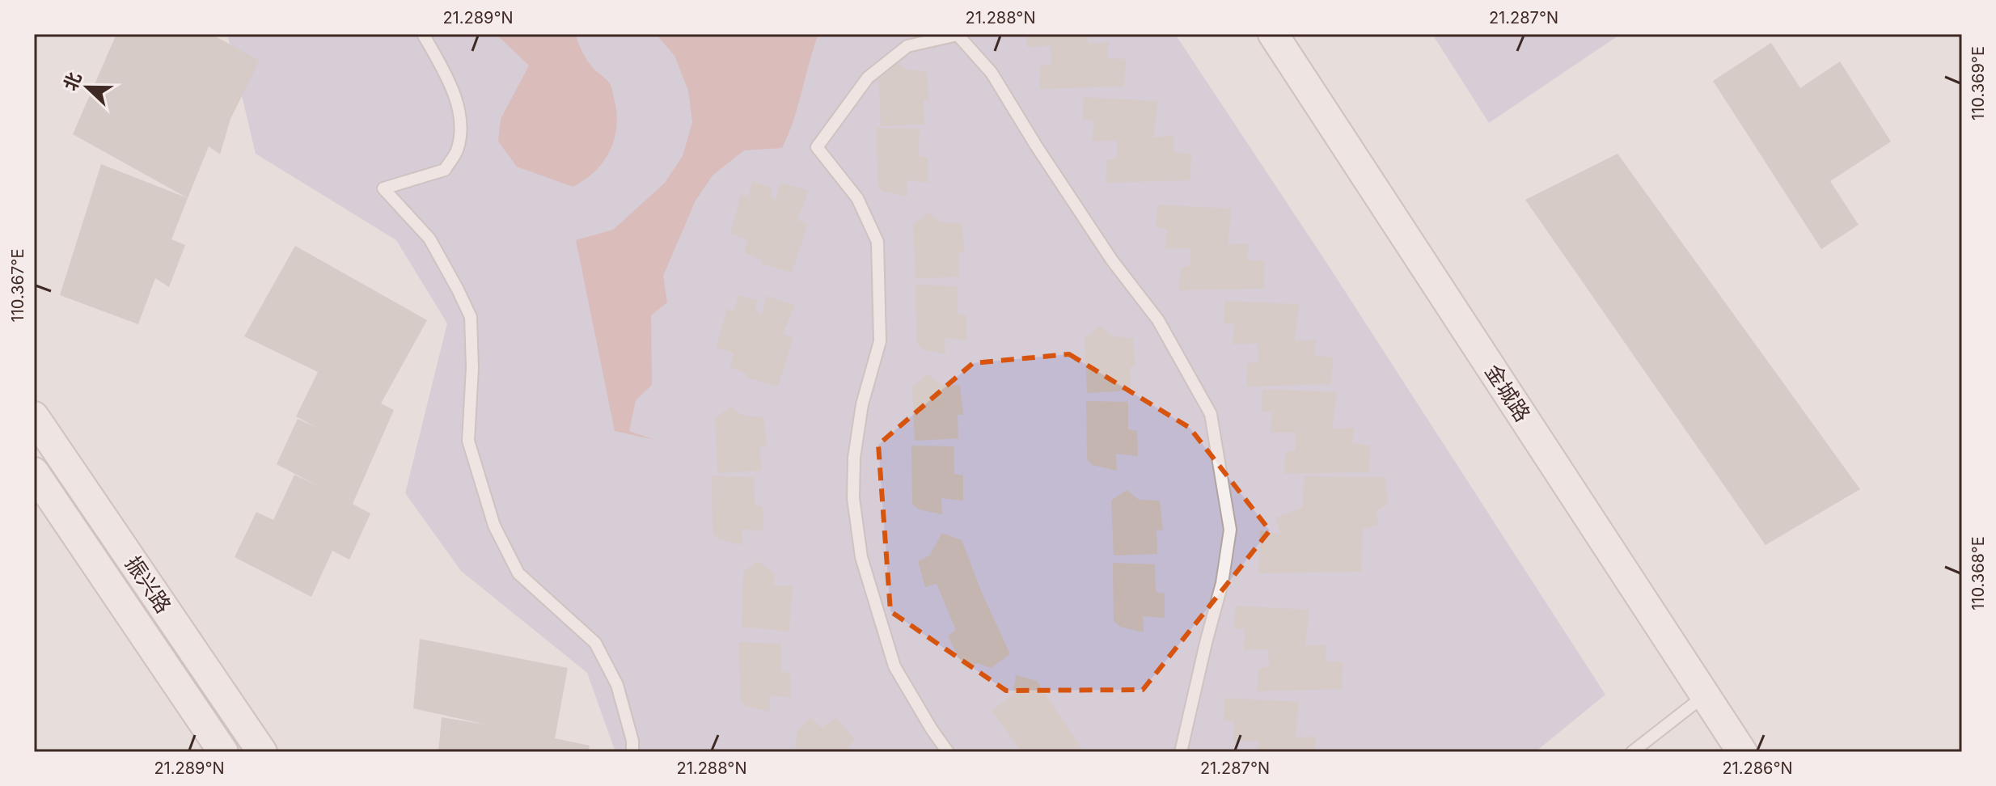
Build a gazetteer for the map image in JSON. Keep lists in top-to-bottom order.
{
  "streets": {
    "street": ["金城路", "振兴路"]
  },
  "north": "left",
  "coordinates": [
    "21.289°N",
    "21.288°N",
    "21.287°N",
    "110.369°E",
    "110.367°E",
    "110.368°E",
    "21.286°N"
  ]
}
